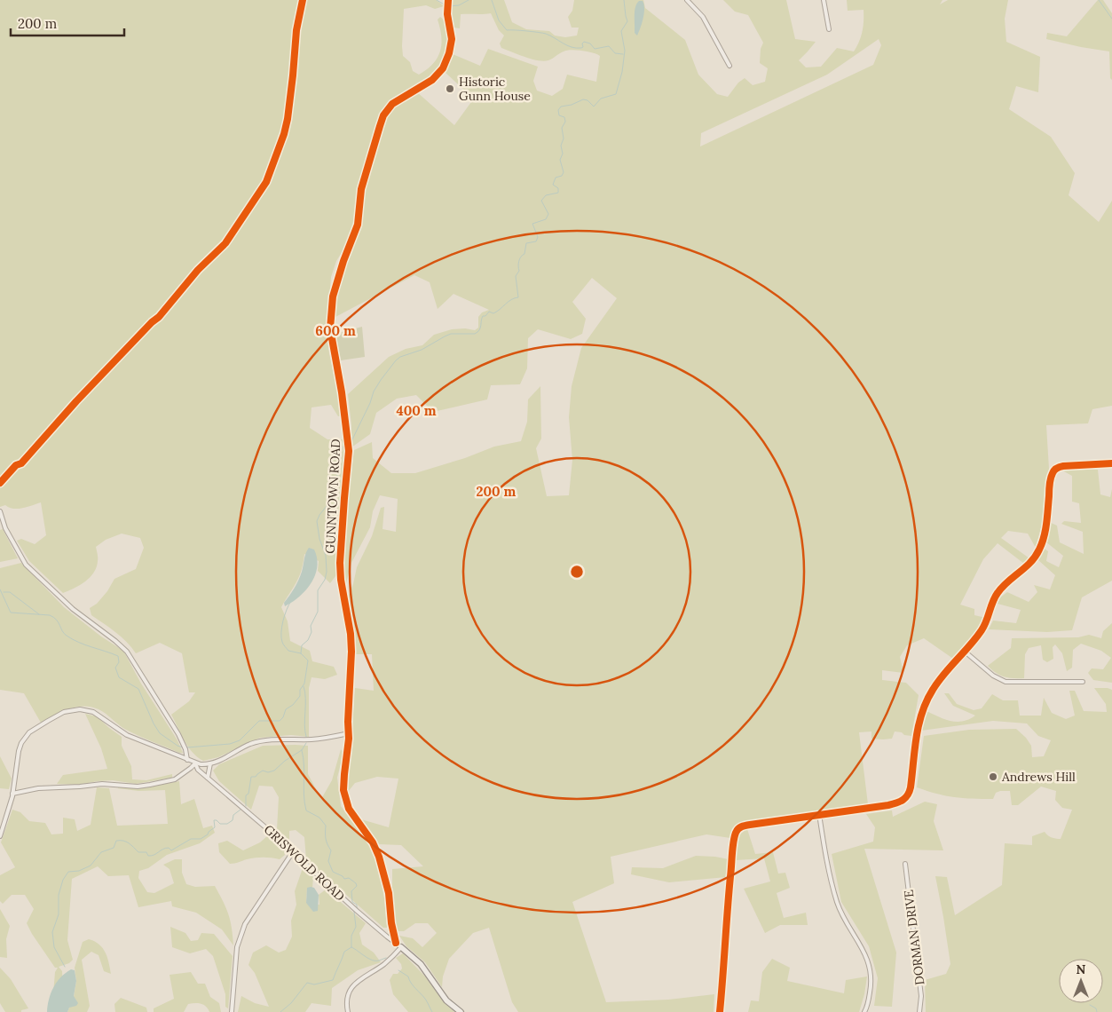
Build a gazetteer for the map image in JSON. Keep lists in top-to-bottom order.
{
  "streets": {
    "street": ["GUNNTOWN ROAD", "GRISWOLD ROAD", "DORMAN DRIVE"]
  },
  "crossings": [
    ["GUNNTOWN ROAD", "GRISWOLD ROAD"]
  ],
  "places": ["Historic Gunn House", "Andrews Hill"],
  "scale_bar": "200 m",
  "north": "top",
  "rings": ["600 m", "400 m", "200 m"]
}
